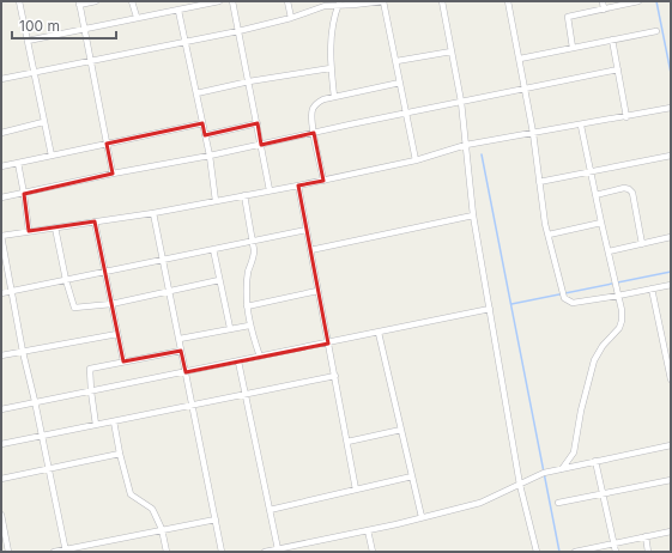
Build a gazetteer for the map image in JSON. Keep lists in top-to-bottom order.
{
  "scale_bar": "100 m"
}
